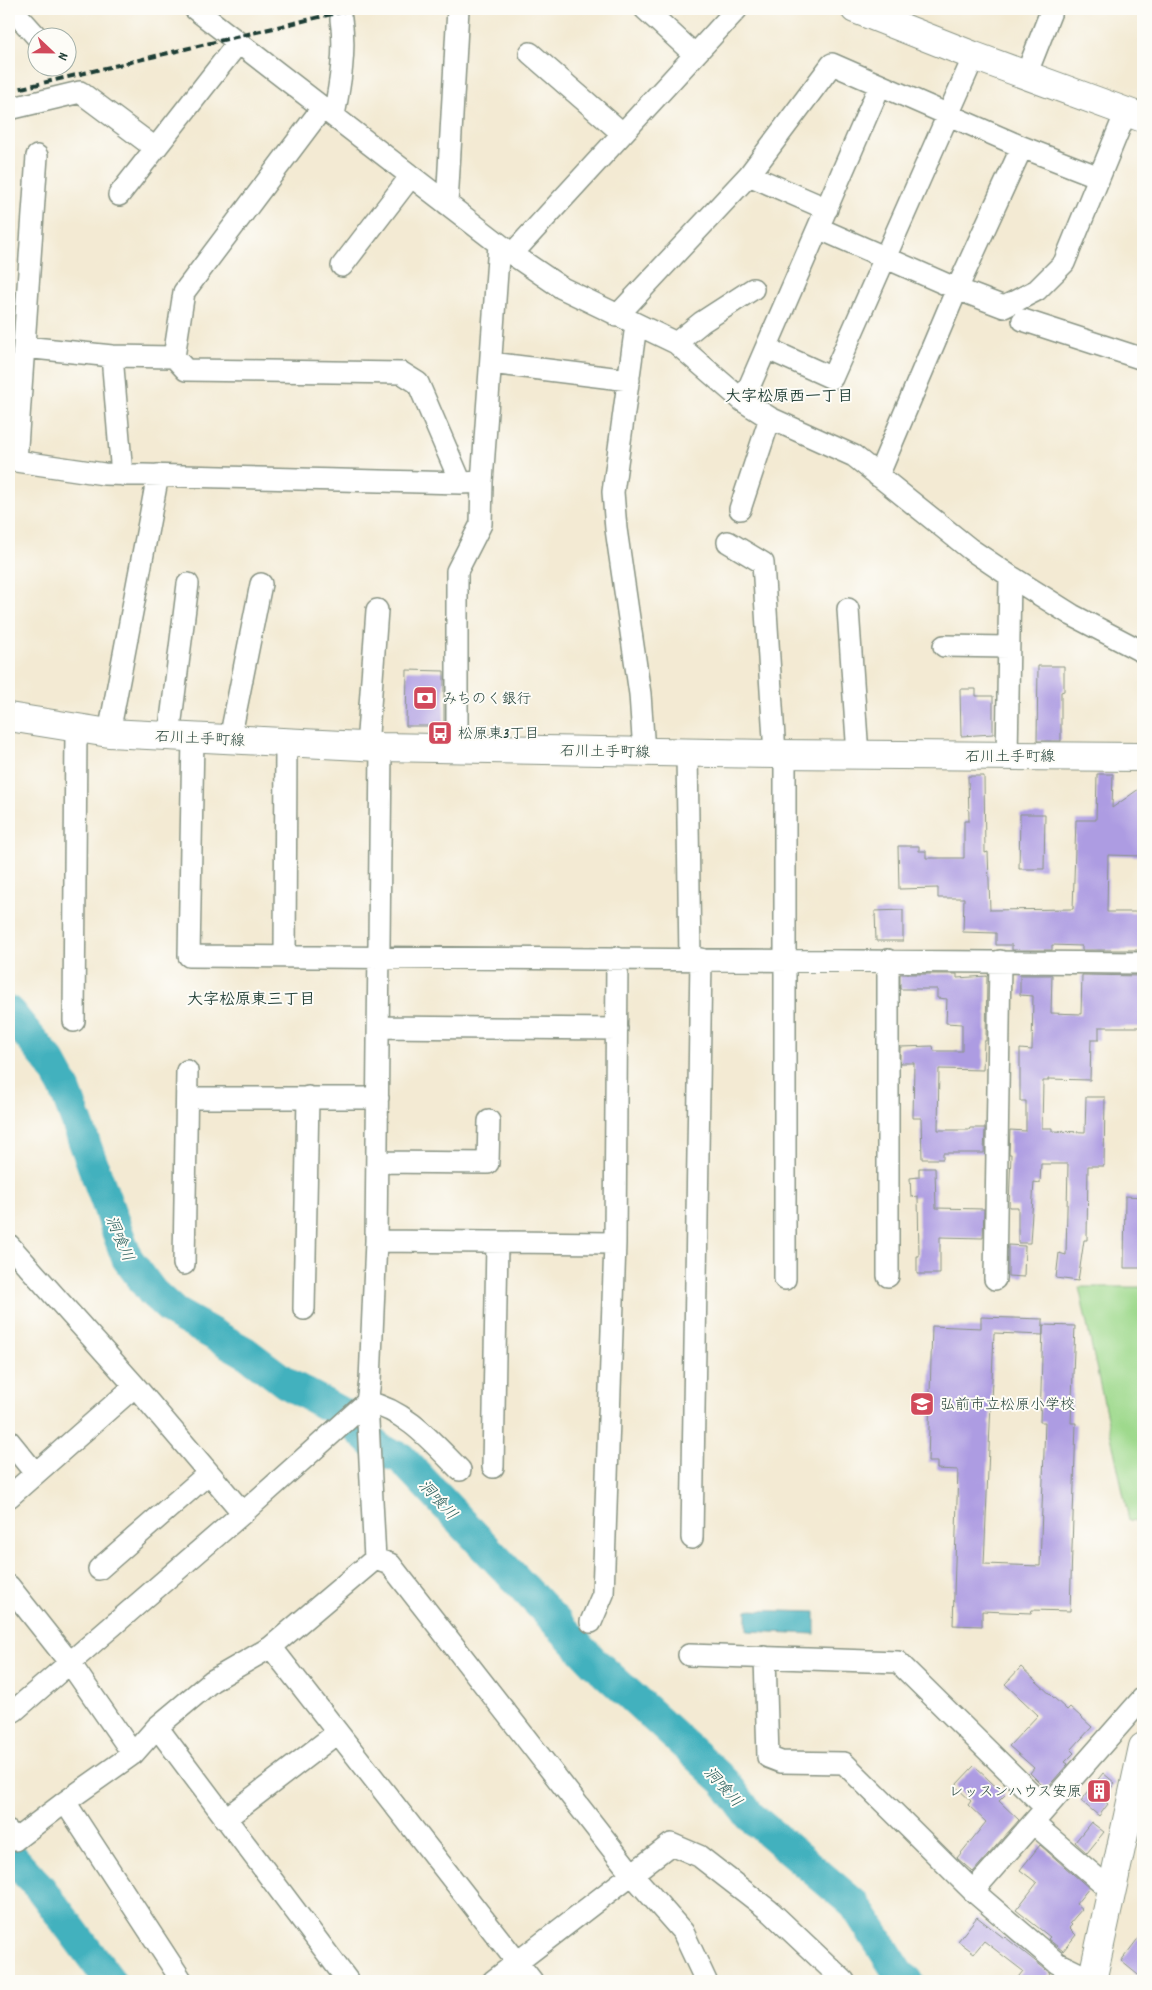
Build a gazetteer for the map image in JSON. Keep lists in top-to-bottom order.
{
  "streets": {
    "main road": ["石川土手町線"]
  },
  "districts": ["大字松原西一丁目", "大字松原東三丁目"],
  "water": ["洞喰川"],
  "places": {
    "bank": ["みちのく銀行"],
    "bus stop": ["松原東3丁目"],
    "school or university": ["弘前市立松原小学校"],
    "building": ["レッスンハウス安原"]
  },
  "north": "right"
}
